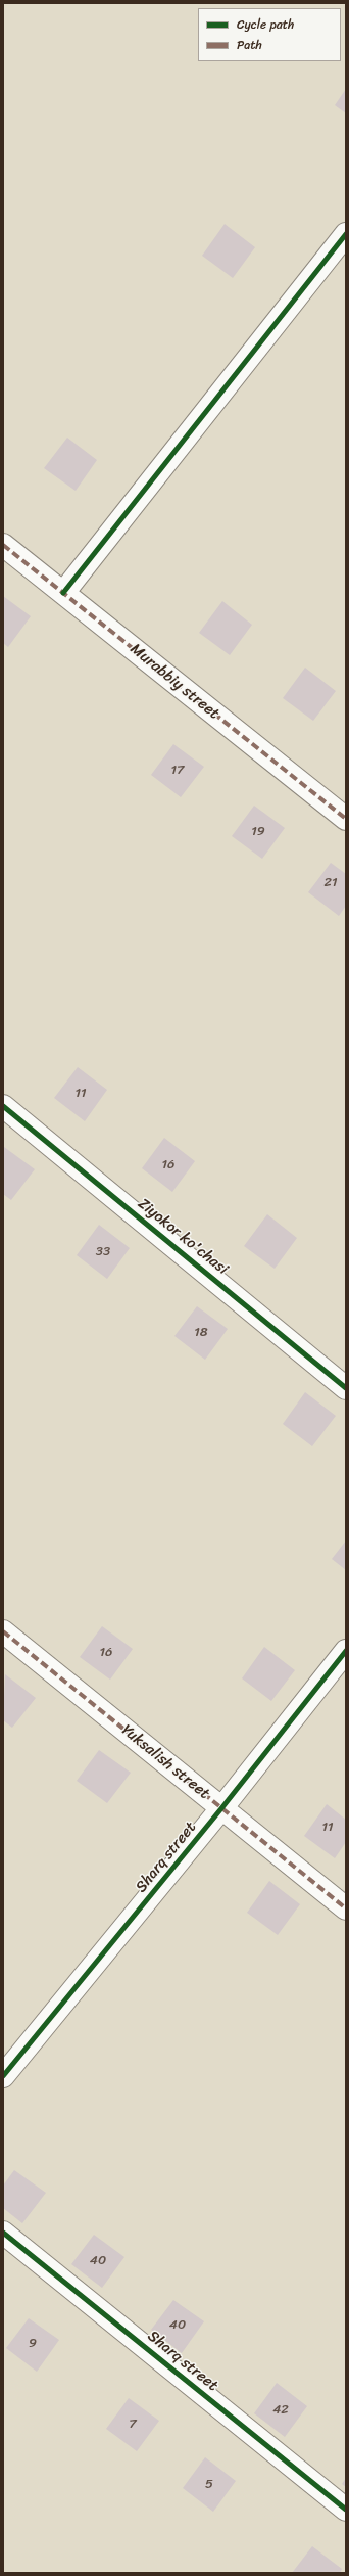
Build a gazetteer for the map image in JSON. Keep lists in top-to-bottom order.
{
  "streets": {
    "street": [
      "Murabbiy street",
      "Ziyokor ko'chasi",
      "Yuksalish street",
      "Sharq street"
    ]
  },
  "crossings": [
    ["Yuksalish street", "Sharq street"]
  ],
  "house_numbers": [
    "17",
    "19",
    "21",
    "11",
    "16",
    "33",
    "18",
    "16",
    "11",
    "40",
    "40",
    "9",
    "42",
    "7",
    "5"
  ],
  "legend": ["Cycle path", "Path"]
}
